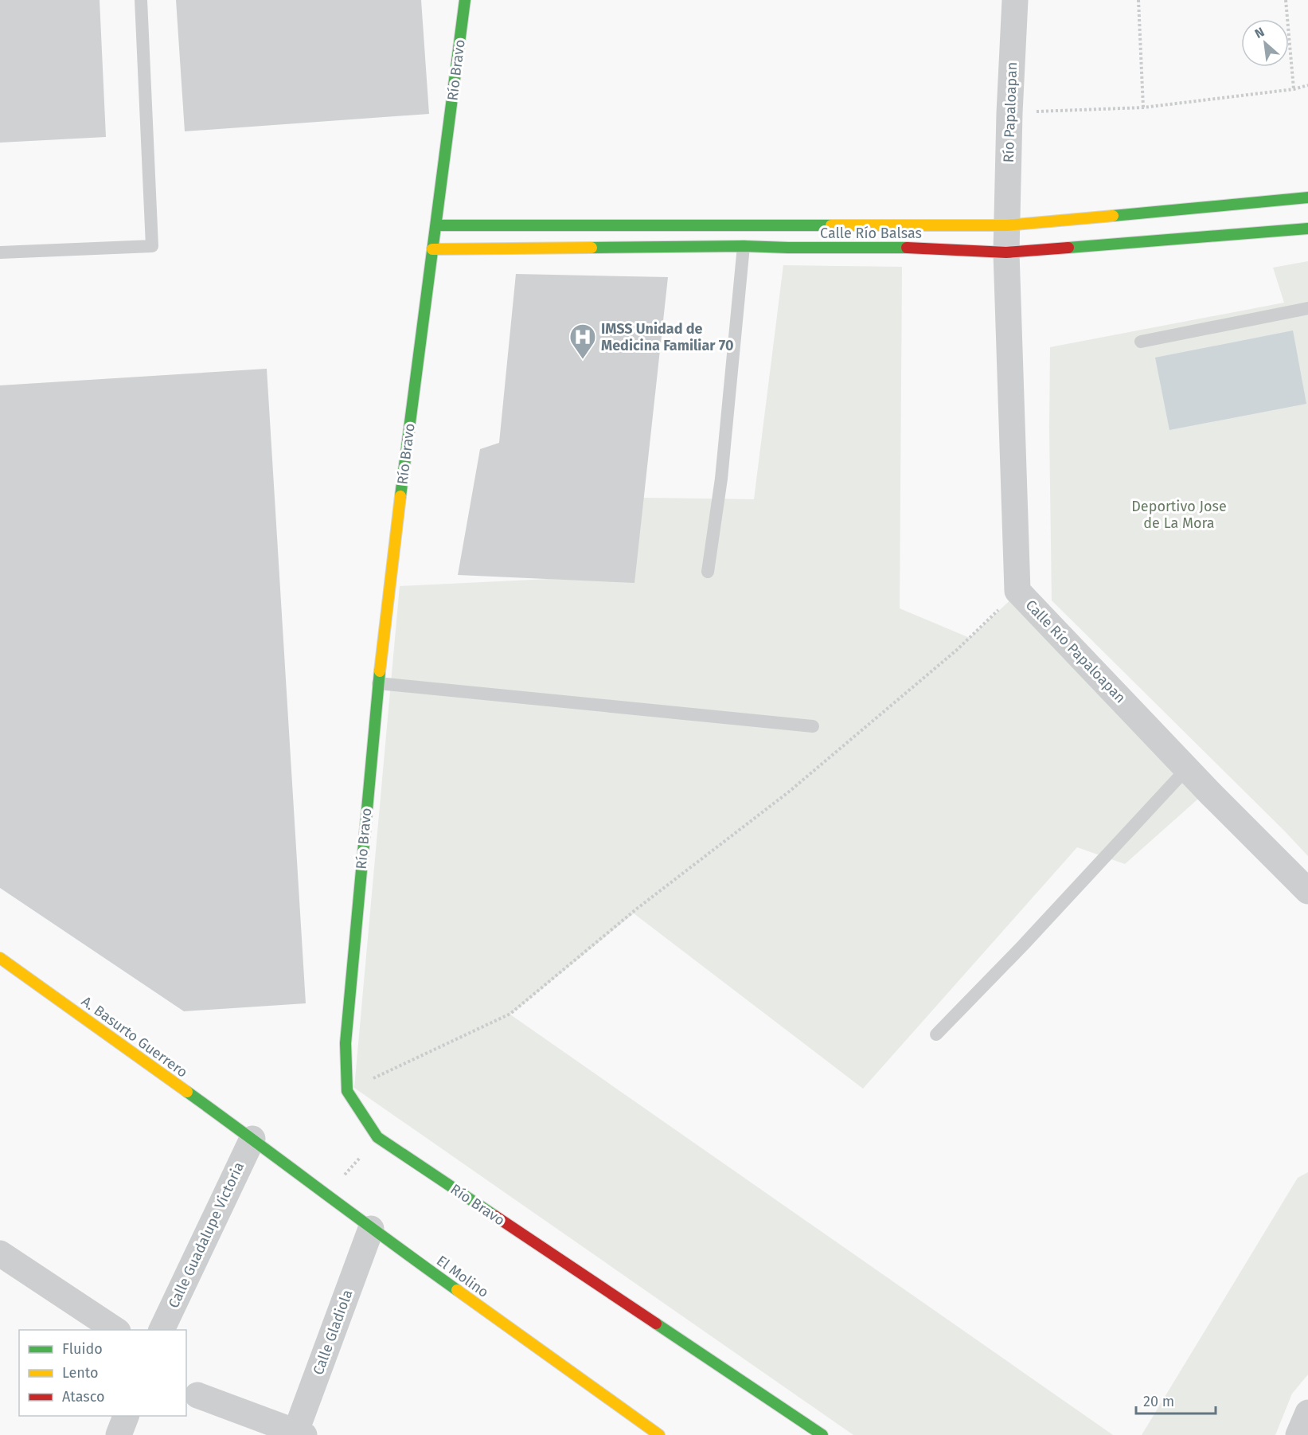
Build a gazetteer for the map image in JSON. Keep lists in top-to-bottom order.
{
  "streets": {
    "street": [
      "Río Bravo",
      "Río Papaloapan",
      "Calle Río Balsas",
      "Calle Río Papaloapan",
      "A. Basurto Guerrero",
      "Calle Guadalupe Victoria",
      "El Molino",
      "Calle Gladiola"
    ]
  },
  "crossings": [
    ["Río Bravo", "Calle Río Balsas"],
    ["Río Papaloapan", "Calle Río Balsas"],
    ["Río Papaloapan", "Calle Río Papaloapan"],
    ["Calle Río Balsas", "Calle Río Papaloapan"],
    ["A. Basurto Guerrero", "Calle Guadalupe Victoria"],
    ["A. Basurto Guerrero", "El Molino"],
    ["Calle Guadalupe Victoria", "El Molino"],
    ["El Molino", "Calle Gladiola"]
  ],
  "parks": ["Deportivo Jose de La Mora"],
  "places": {
    "hospital": ["IMSS Unidad de Medicina Familiar 70"]
  },
  "legend": ["Fluido", "Lento", "Atasco"],
  "scale_bar": "20 m",
  "north": "top left"
}
